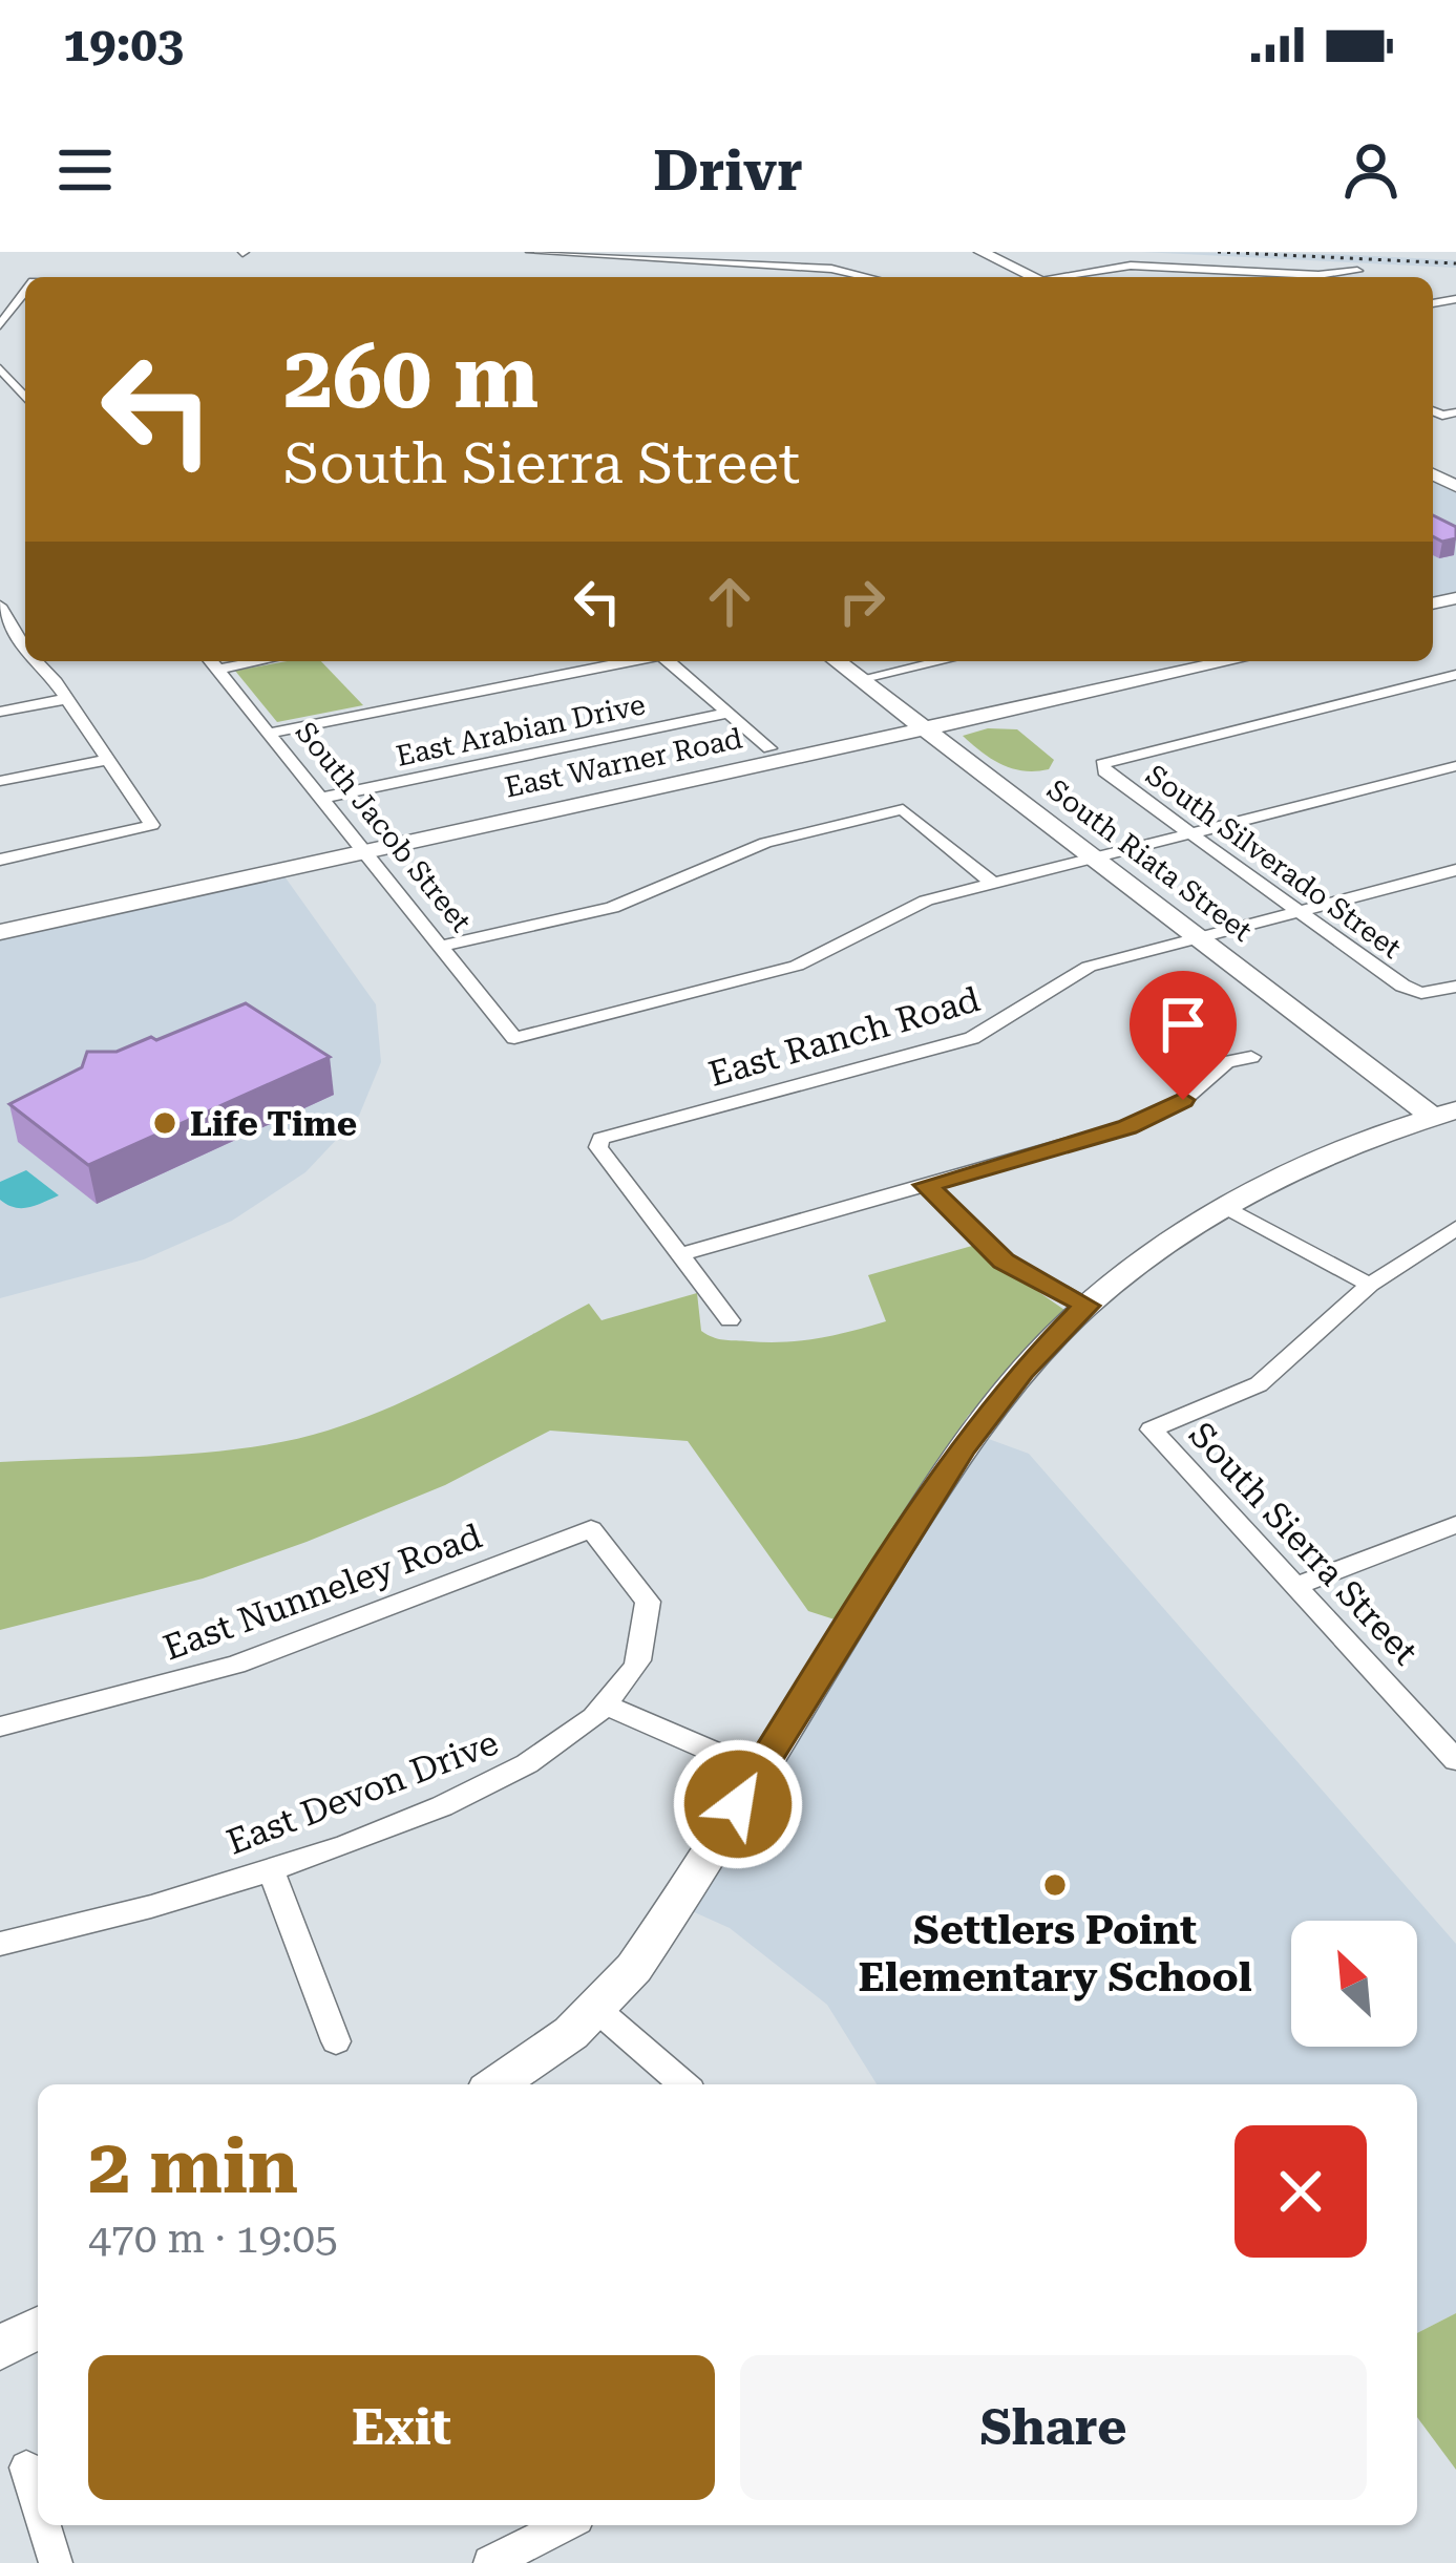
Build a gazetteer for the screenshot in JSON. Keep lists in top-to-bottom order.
{
  "streets": {
    "main road": ["East Warner Road", "South Riata Street"],
    "street": [
      "East Arabian Drive",
      "South Jacob Street",
      "South Silverado Street",
      "East Ranch Road",
      "South Sierra Street",
      "East Nunneley Road",
      "East Devon Drive"
    ]
  },
  "crossings": [
    ["East Arabian Drive", "South Jacob Street"],
    ["East Warner Road", "South Jacob Street"],
    ["East Warner Road", "South Riata Street"],
    ["South Riata Street", "East Ranch Road"],
    ["South Silverado Street", "East Ranch Road"],
    ["East Nunneley Road", "East Devon Drive"]
  ],
  "places": ["Life Time", "Settlers Point Elementary School"],
  "north": "top left",
  "page": {
    "status": "19:03",
    "header": "Drivr",
    "turn": ["260 m", "South Sierra Street"],
    "heading": ["2 min", "470 m · 19:05"],
    "buttons": ["Exit", "Share"]
  }
}
